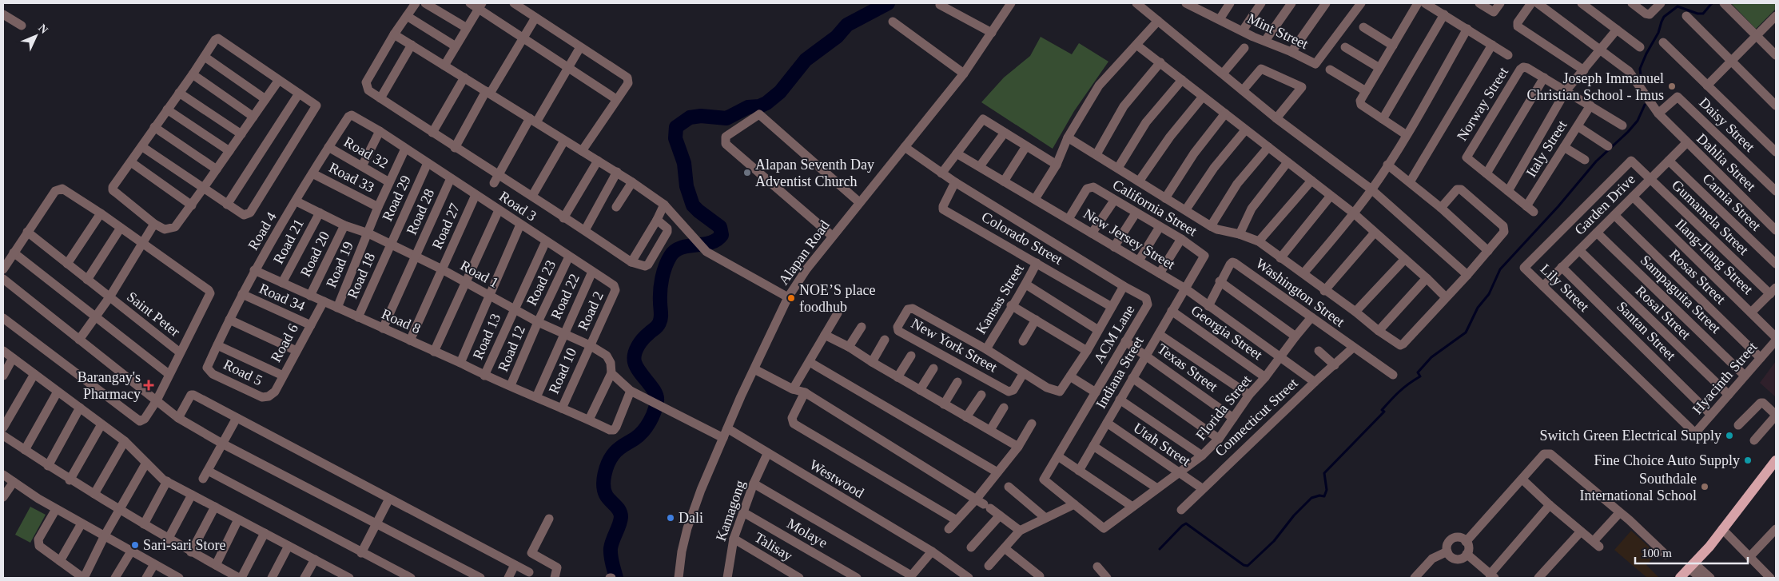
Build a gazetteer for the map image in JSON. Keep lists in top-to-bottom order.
{
  "streets": {
    "street": [
      "Mint Street",
      "Norway Street",
      "Daisy Street",
      "Italy Street",
      "Road 32",
      "Dahlia Street",
      "Road 33",
      "Road 29",
      "Camia Street",
      "Garden Drive",
      "Road 3",
      "California Street",
      "Road 28",
      "Gumamela Street",
      "Road 27",
      "Road 4",
      "Colorado Street",
      "New Jersey Street",
      "Road 21",
      "Alapan Road",
      "Road 20",
      "Ilang-Ilang Street",
      "Road 19",
      "Road 1",
      "Road 18",
      "Rosas Street",
      "Road 23",
      "Lily Street",
      "Washington Street",
      "Sampaguita Street",
      "Road 22",
      "Road 34",
      "Kansas Street",
      "Road 2",
      "Rosal Street",
      "Saint Peter",
      "Road 8",
      "Santan Street",
      "Georgia Street",
      "ACM Lane",
      "Road 13",
      "Road 6",
      "New York Street",
      "Road 12",
      "Texas Street",
      "Road 10",
      "Road 5",
      "Indiana Street",
      "Hyacinth Street",
      "Florida Street",
      "Connecticut Street",
      "Utah Street",
      "Westwood",
      "Kamagong",
      "Molaye",
      "Talisay"
    ]
  },
  "crossings": [
    ["Daisy Street", "Dahlia Street"],
    ["Road 32", "Road 4"],
    ["Dahlia Street", "Garden Drive"],
    ["Road 33", "Road 4"],
    ["Road 29", "Road 3"],
    ["Road 29", "Road 1"],
    ["Road 29", "Road 18"],
    ["Camia Street", "Garden Drive"],
    ["Garden Drive", "Gumamela Street"],
    ["Garden Drive", "Ilang-Ilang Street"],
    ["Garden Drive", "Rosas Street"],
    ["Garden Drive", "Lily Street"],
    ["Garden Drive", "Sampaguita Street"],
    ["Garden Drive", "Rosal Street"],
    ["Garden Drive", "Santan Street"],
    ["Road 3", "Road 28"],
    ["Road 3", "Road 27"],
    ["Road 3", "Road 4"],
    ["Road 3", "Road 23"],
    ["Road 3", "Road 22"],
    ["Road 3", "Road 2"],
    ["Road 3", "Road 13"],
    ["California Street", "New Jersey Street"],
    ["California Street", "Indiana Street"],
    ["Road 28", "Road 1"],
    ["Road 28", "Road 8"],
    ["Gumamela Street", "Lily Street"],
    ["Road 27", "Road 1"],
    ["Road 27", "Road 8"],
    ["Road 4", "Road 1"],
    ["Road 4", "Road 34"],
    ["Road 4", "Road 8"],
    ["Road 4", "Road 5"],
    ["Colorado Street", "Kansas Street"],
    ["Colorado Street", "ACM Lane"],
    ["New Jersey Street", "Washington Street"],
    ["New Jersey Street", "Indiana Street"],
    ["New Jersey Street", "Florida Street"],
    ["New Jersey Street", "Connecticut Street"],
    ["Road 21", "Road 1"],
    ["Road 21", "Road 8"],
    ["Alapan Road", "Road 1"],
    ["Alapan Road", "ACM Lane"],
    ["Alapan Road", "Westwood"],
    ["Road 20", "Road 1"],
    ["Road 20", "Road 8"],
    ["Road 19", "Road 1"],
    ["Road 19", "Road 8"],
    ["Road 1", "Road 18"],
    ["Road 1", "Road 23"],
    ["Road 1", "Road 22"],
    ["Road 1", "Road 2"],
    ["Road 1", "Road 8"],
    ["Road 1", "Road 13"],
    ["Road 1", "Road 12"],
    ["Road 1", "Road 10"],
    ["Road 18", "Road 8"],
    ["Rosas Street", "Hyacinth Street"],
    ["Road 23", "Road 12"],
    ["Lily Street", "Hyacinth Street"],
    ["Washington Street", "Florida Street"],
    ["Washington Street", "Connecticut Street"],
    ["Sampaguita Street", "Hyacinth Street"],
    ["Road 34", "Road 6"],
    ["Kansas Street", "New York Street"],
    ["Road 2", "Road 10"],
    ["Rosal Street", "Hyacinth Street"],
    ["Road 8", "Road 13"],
    ["Road 8", "Road 6"],
    ["Road 8", "Road 12"],
    ["Road 8", "Road 10"],
    ["Santan Street", "Hyacinth Street"],
    ["Georgia Street", "Indiana Street"],
    ["Georgia Street", "Florida Street"],
    ["ACM Lane", "Texas Street"],
    ["ACM Lane", "Florida Street"],
    ["Road 6", "Road 5"],
    ["Texas Street", "Indiana Street"],
    ["Texas Street", "Florida Street"],
    ["Indiana Street", "Utah Street"],
    ["Florida Street", "Utah Street"],
    ["Connecticut Street", "Utah Street"],
    ["Westwood", "Kamagong"],
    ["Kamagong", "Molaye"],
    ["Kamagong", "Talisay"]
  ],
  "places": {
    "other": [
      "Joseph Immanuel Christian School - Imus",
      "Alapan Seventh Day Adventist Church",
      "NOE’S place foodhub",
      "Switch Green Electrical Supply",
      "Fine Choice Auto Supply",
      "Southdale International School",
      "Dali",
      "Sari-sari Store"
    ],
    "health": ["Barangay's Pharmacy"]
  },
  "scale_bar": "100 m",
  "north": "top right"
}
